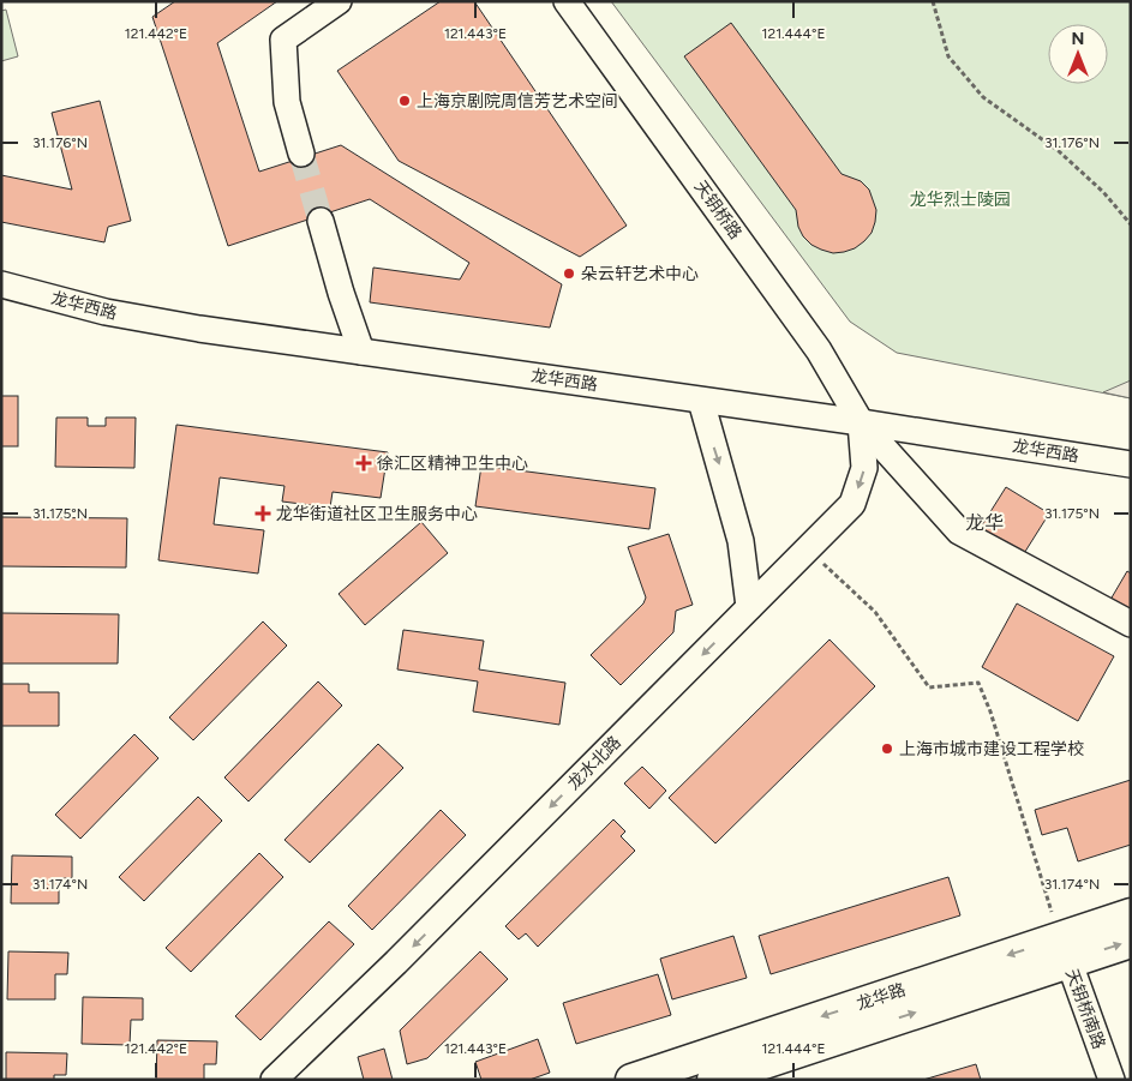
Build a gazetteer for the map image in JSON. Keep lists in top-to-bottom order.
{
  "streets": {
    "main road": ["龙华路"],
    "street": [
      "天钥桥路",
      "龙华西路",
      "龙水北路",
      "天钥桥南路"
    ]
  },
  "crossings": [
    ["天钥桥路", "龙华西路"],
    ["天钥桥路", "龙水北路"],
    ["龙华西路", "龙水北路"],
    ["龙华路", "天钥桥南路"]
  ],
  "one_way": ["龙水北路"],
  "districts": ["龙华"],
  "parks": ["龙华烈士陵园"],
  "places": {
    "other": ["上海京剧院周信芳艺术空间", "朵云轩艺术中心", "上海市城市建设工程学校"],
    "health": ["徐汇区精神卫生中心", "龙华街道社区卫生服务中心"]
  },
  "north": "top",
  "coordinates": [
    "121.442°E",
    "121.443°E",
    "121.444°E",
    "31.176°N",
    "31.175°N",
    "31.174°N"
  ]
}
